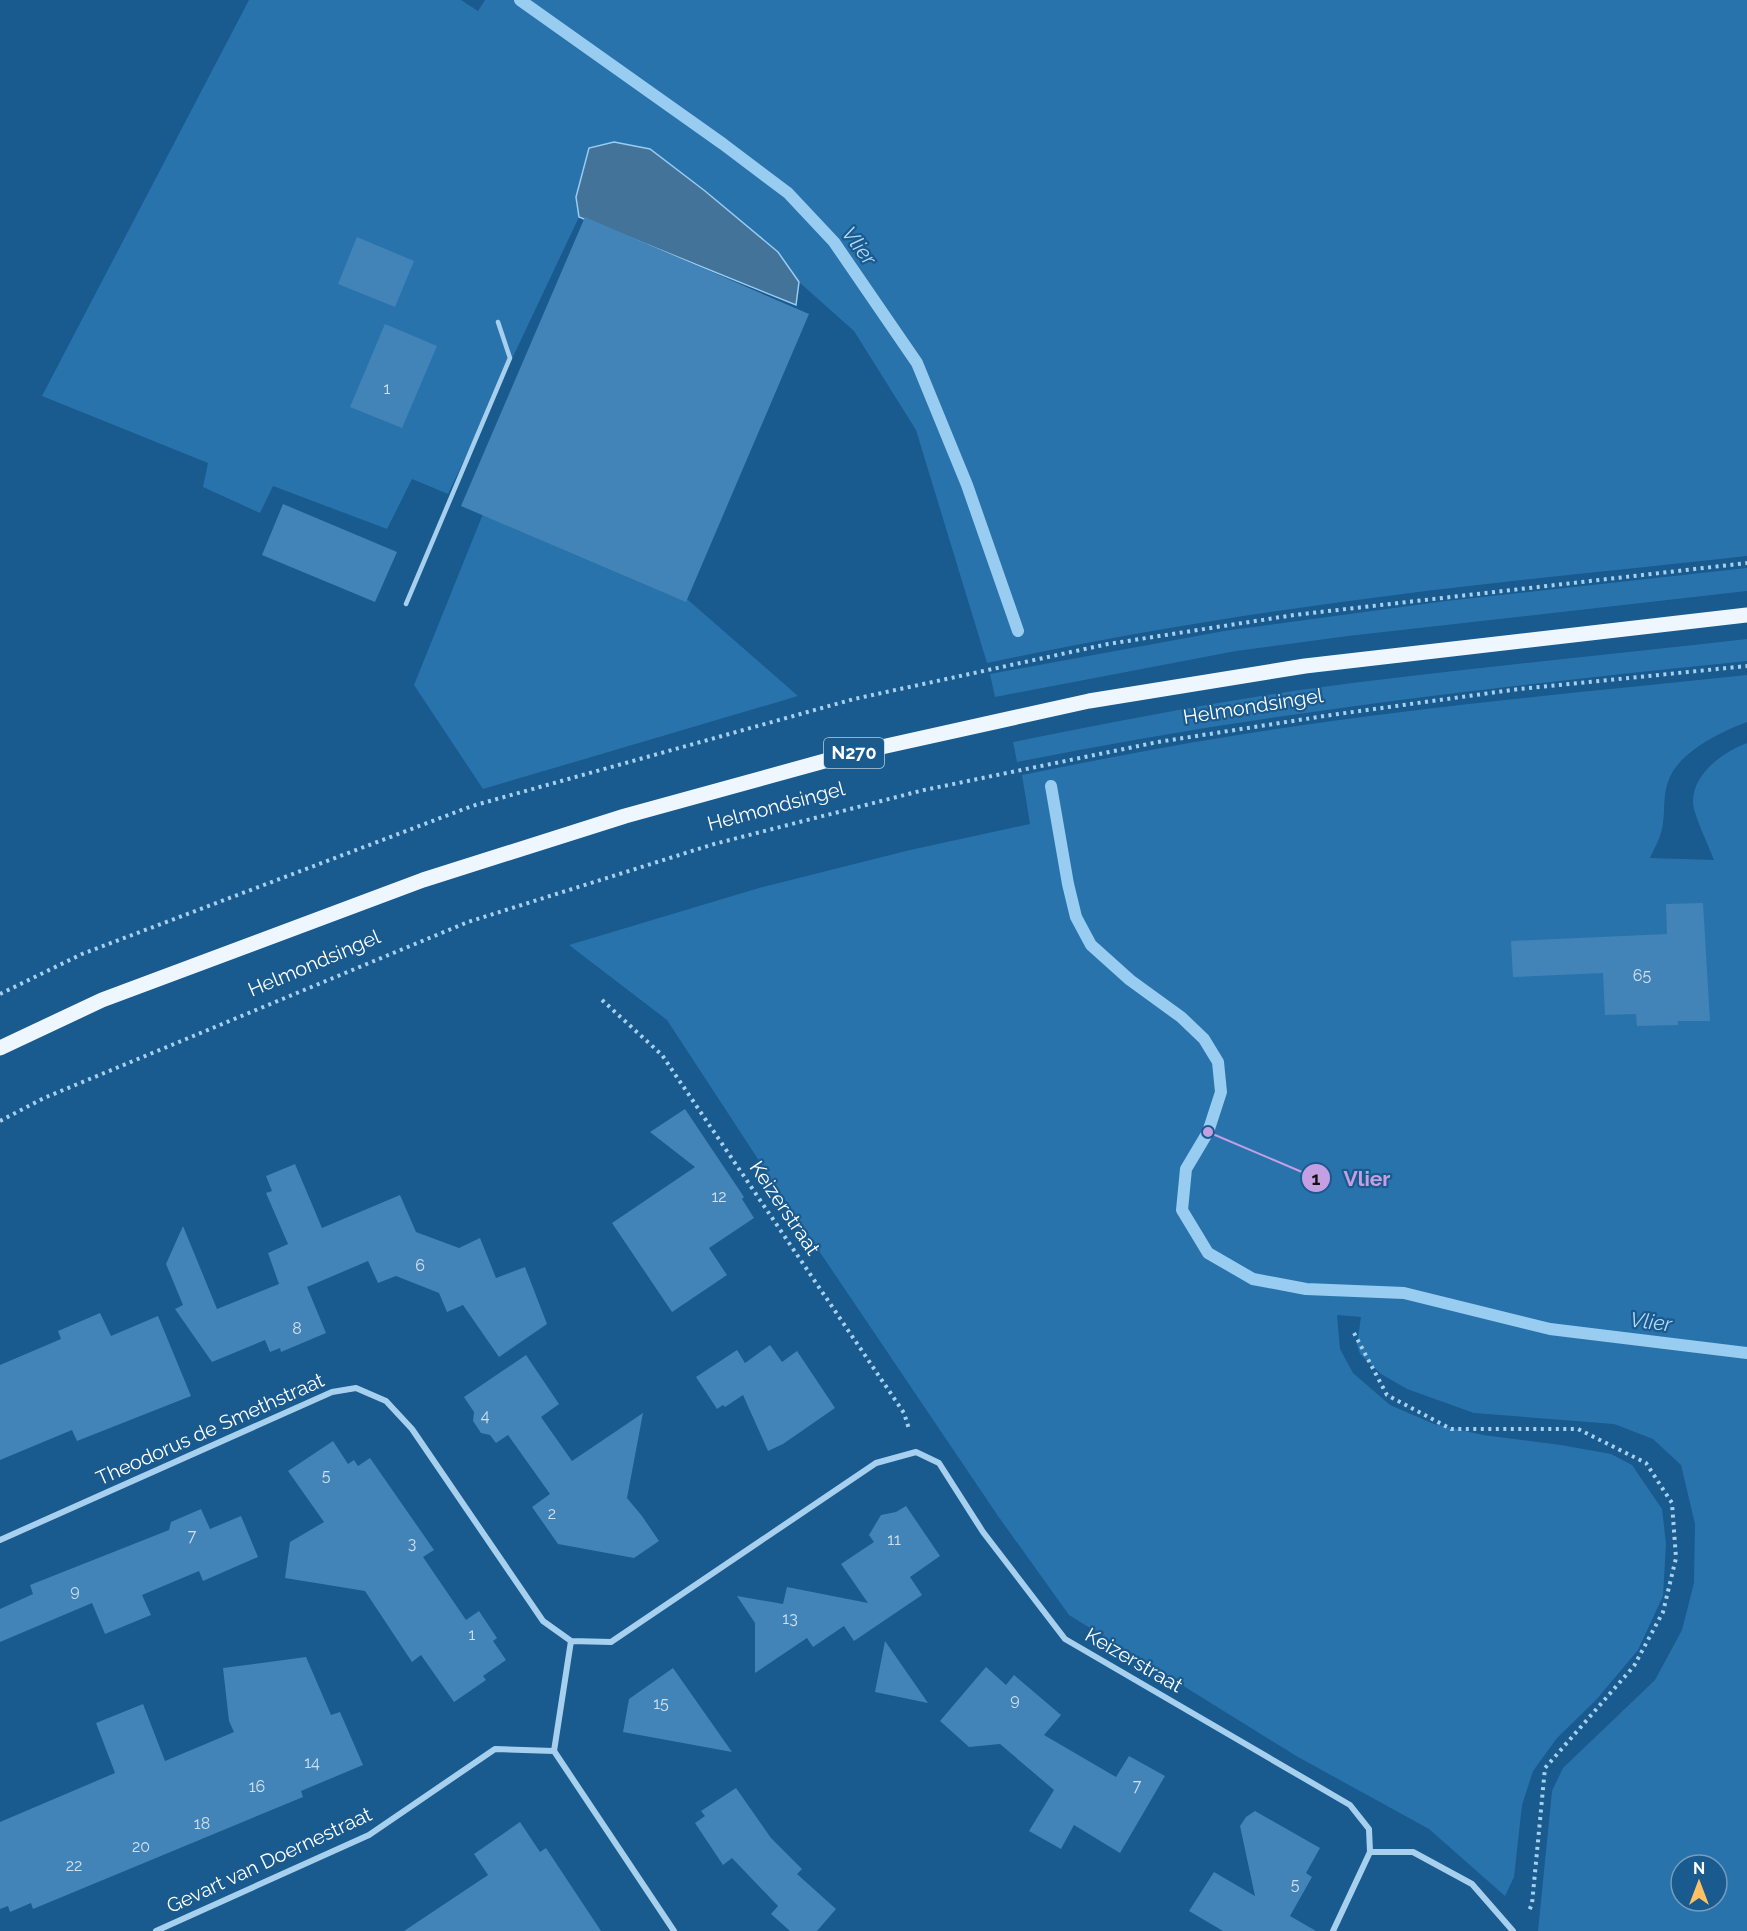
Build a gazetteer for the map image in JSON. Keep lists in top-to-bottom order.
{
  "streets": {
    "main road": ["Helmondsingel", "N270"],
    "street": ["Keizerstraat", "Theodorus de Smethstraat", "Gevart van Doernestraat"]
  },
  "water": ["Vlier"],
  "places": ["Vlier"],
  "house_numbers": [
    "1",
    "65",
    "12",
    "6",
    "8",
    "4",
    "5",
    "2",
    "7",
    "11",
    "3",
    "9",
    "13",
    "1",
    "9",
    "15",
    "14",
    "7",
    "16",
    "18",
    "20",
    "22",
    "5"
  ],
  "north": "top"
}
